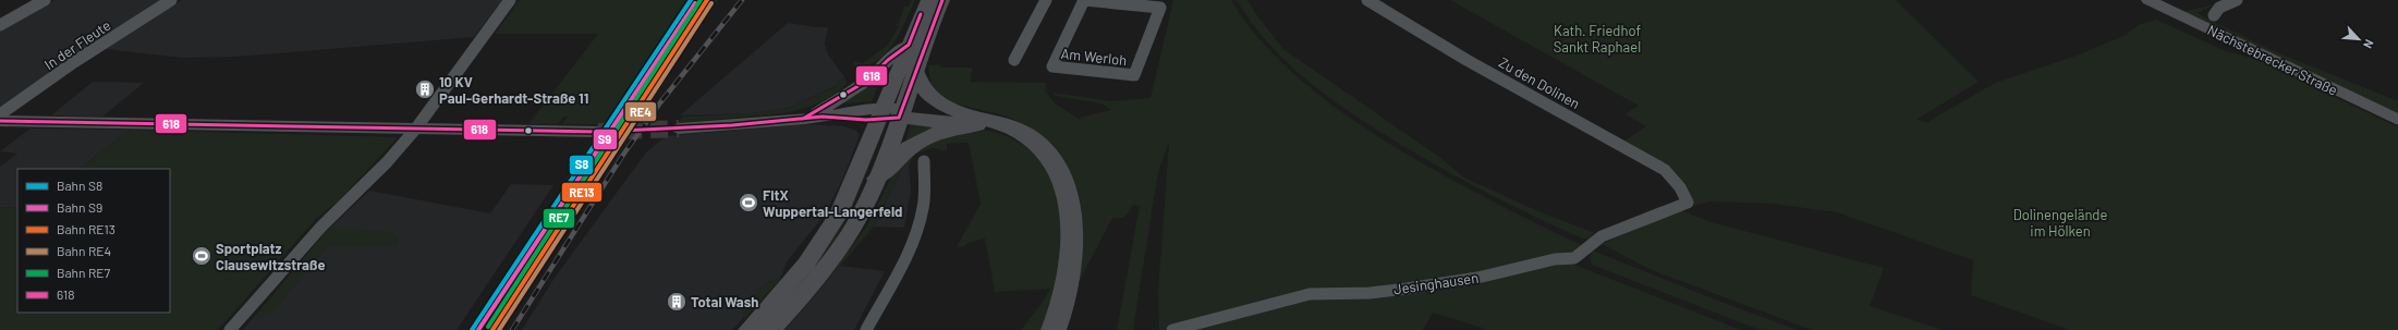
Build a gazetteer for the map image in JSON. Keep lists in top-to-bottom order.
{
  "streets": {
    "street": [
      "In der Fleute",
      "Am Werloh",
      "Nächstebrecker Straße",
      "Zu den Dolinen",
      "Jesinghausen"
    ]
  },
  "crossings": [
    ["Zu den Dolinen", "Jesinghausen"]
  ],
  "parks": ["Kath. Friedhof Sankt Raphael", "Dolinengelände im Hölken"],
  "places": {
    "building": ["10 KV Paul-Gerhardt-Straße 11", "Total Wash"],
    "sports": ["FitX Wuppertal-Langerfeld", "Sportplatz Clausewitzstraße"]
  },
  "lines": [
    "rail line S8",
    "rail line RE13",
    "rail line RE7",
    "transit line 618",
    "rail line S9",
    "rail line RE4"
  ],
  "legend": [
    "Bahn S8",
    "Bahn S9",
    "Bahn RE13",
    "Bahn RE4",
    "Bahn RE7",
    "618"
  ],
  "north": "bottom right"
}
